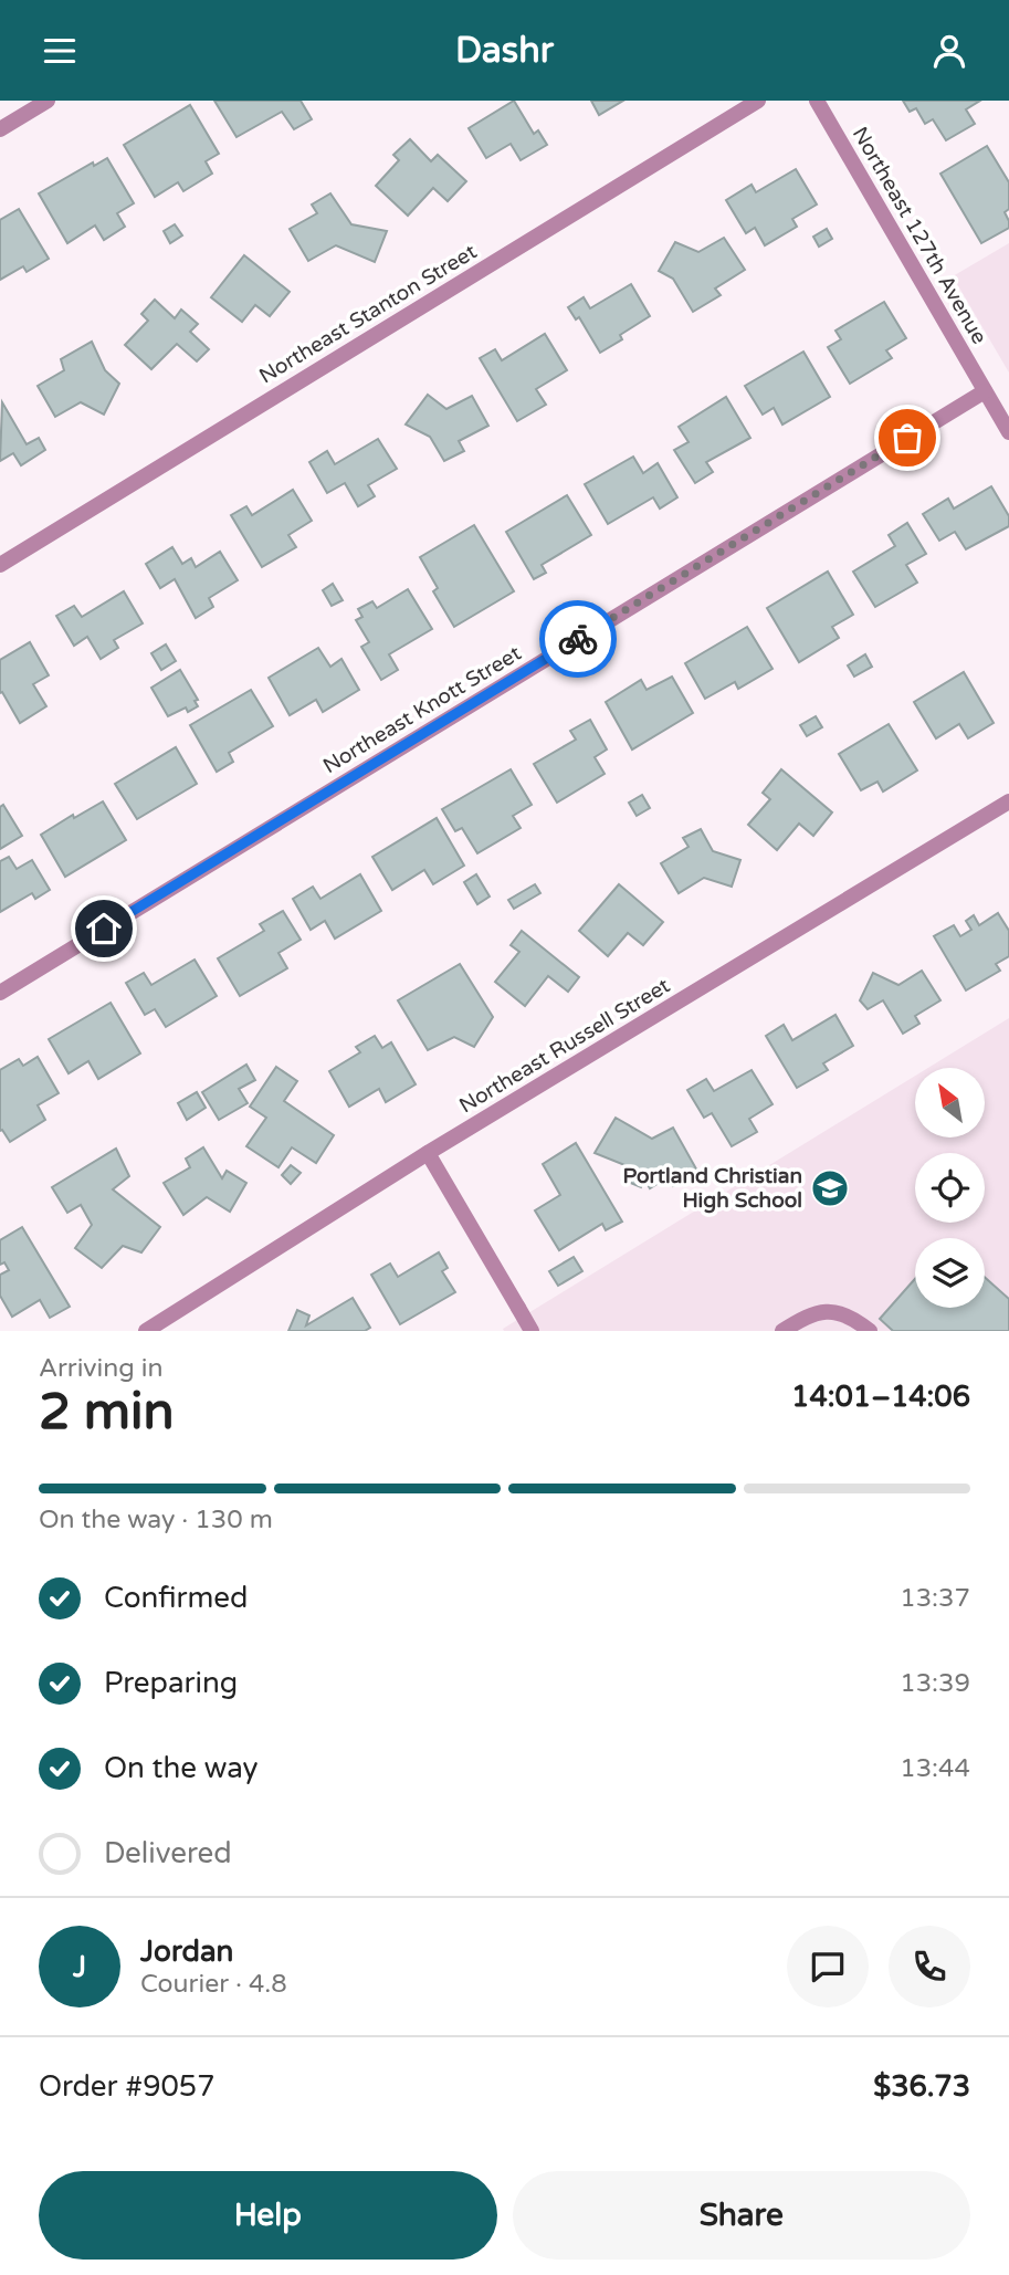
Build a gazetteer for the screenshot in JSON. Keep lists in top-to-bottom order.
{
  "streets": {
    "street": [
      "Northeast 127th Avenue",
      "Northeast Stanton Street",
      "Northeast Knott Street",
      "Northeast Russell Street"
    ]
  },
  "crossings": [
    ["Northeast 127th Avenue", "Northeast Knott Street"]
  ],
  "places": {
    "school or university": ["Portland Christian High School"]
  },
  "north": "top left",
  "page": {
    "header": "Dashr",
    "heading": ["2 min", "Arriving in", "14:01–14:06"],
    "panel": [
      "Jordan",
      "Courier · 4.8",
      "Order #9057",
      "$36.73"
    ],
    "bar": "On the way · 130 m",
    "list": [
      ["Confirmed", "13:37"],
      ["Preparing", "13:39"],
      ["On the way", "13:44"],
      "Delivered"
    ],
    "round": "J",
    "buttons": ["Help", "Share"]
  }
}
